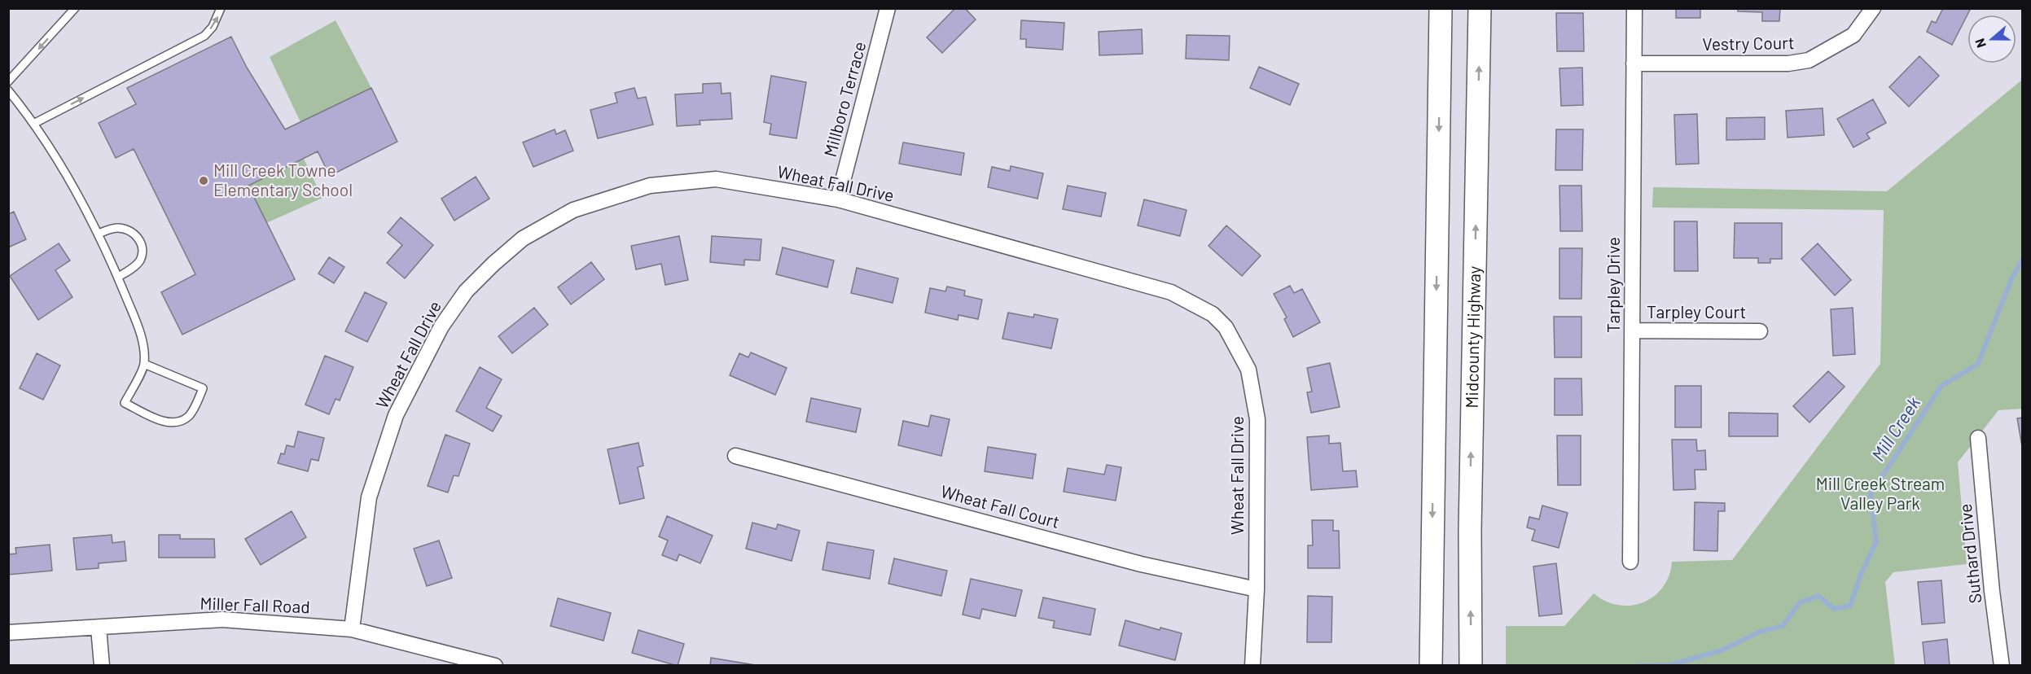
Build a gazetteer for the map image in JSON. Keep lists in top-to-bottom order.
{
  "streets": {
    "main road": ["Midcounty Highway"],
    "street": [
      "Vestry Court",
      "Millboro Terrace",
      "Wheat Fall Drive",
      "Tarpley Drive",
      "Tarpley Court",
      "Wheat Fall Court",
      "Suthard Drive",
      "Miller Fall Road"
    ]
  },
  "crossings": [
    ["Vestry Court", "Tarpley Drive"],
    ["Millboro Terrace", "Wheat Fall Drive"],
    ["Wheat Fall Drive", "Wheat Fall Court"],
    ["Wheat Fall Drive", "Miller Fall Road"],
    ["Tarpley Drive", "Tarpley Court"]
  ],
  "water": ["Mill Creek"],
  "parks": ["Mill Creek Stream Valley Park"],
  "places": ["Mill Creek Towne Elementary School"],
  "north": "left"
}
